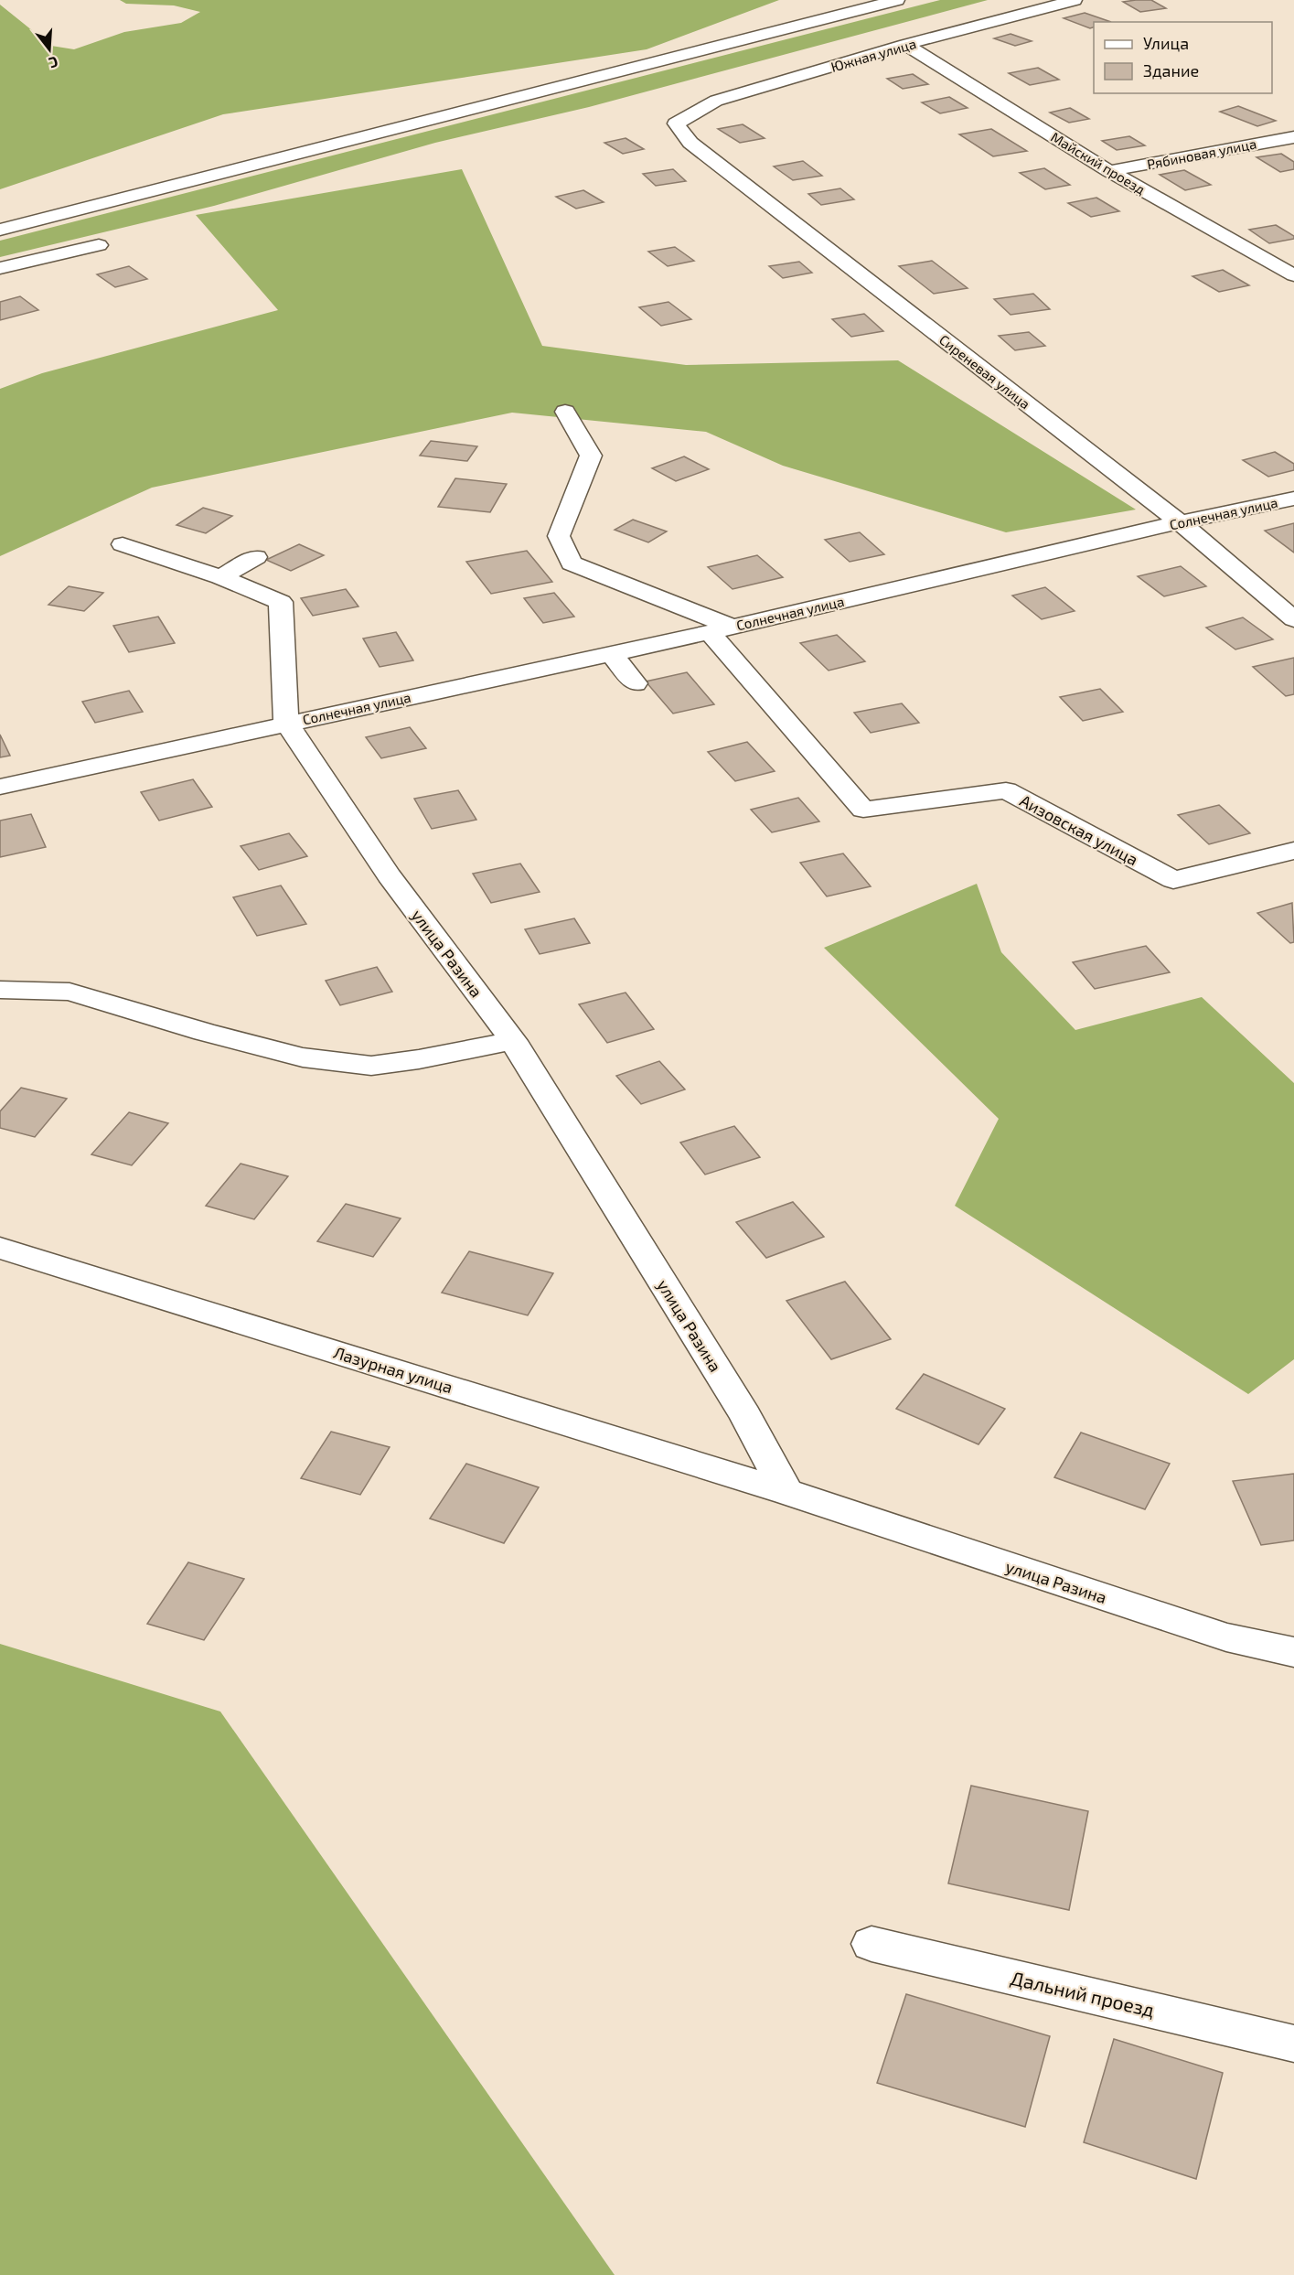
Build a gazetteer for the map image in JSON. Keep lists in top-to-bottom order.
{
  "streets": {
    "street": [
      "Южная улица",
      "Рябиновая улица",
      "Майский проезд",
      "Сиреневая улица",
      "Солнечная улица",
      "Аизовская улица",
      "улица Разина",
      "Лазурная улица",
      "Дальний проезд"
    ]
  },
  "crossings": [
    ["Южная улица", "Майский проезд"],
    ["Южная улица", "Сиреневая улица"],
    ["Рябиновая улица", "Майский проезд"],
    ["Сиреневая улица", "Солнечная улица"],
    ["Солнечная улица", "Аизовская улица"],
    ["Солнечная улица", "улица Разина"],
    ["улица Разина", "Лазурная улица"]
  ],
  "legend": ["Улица", "Здание"],
  "north": "bottom"
}
